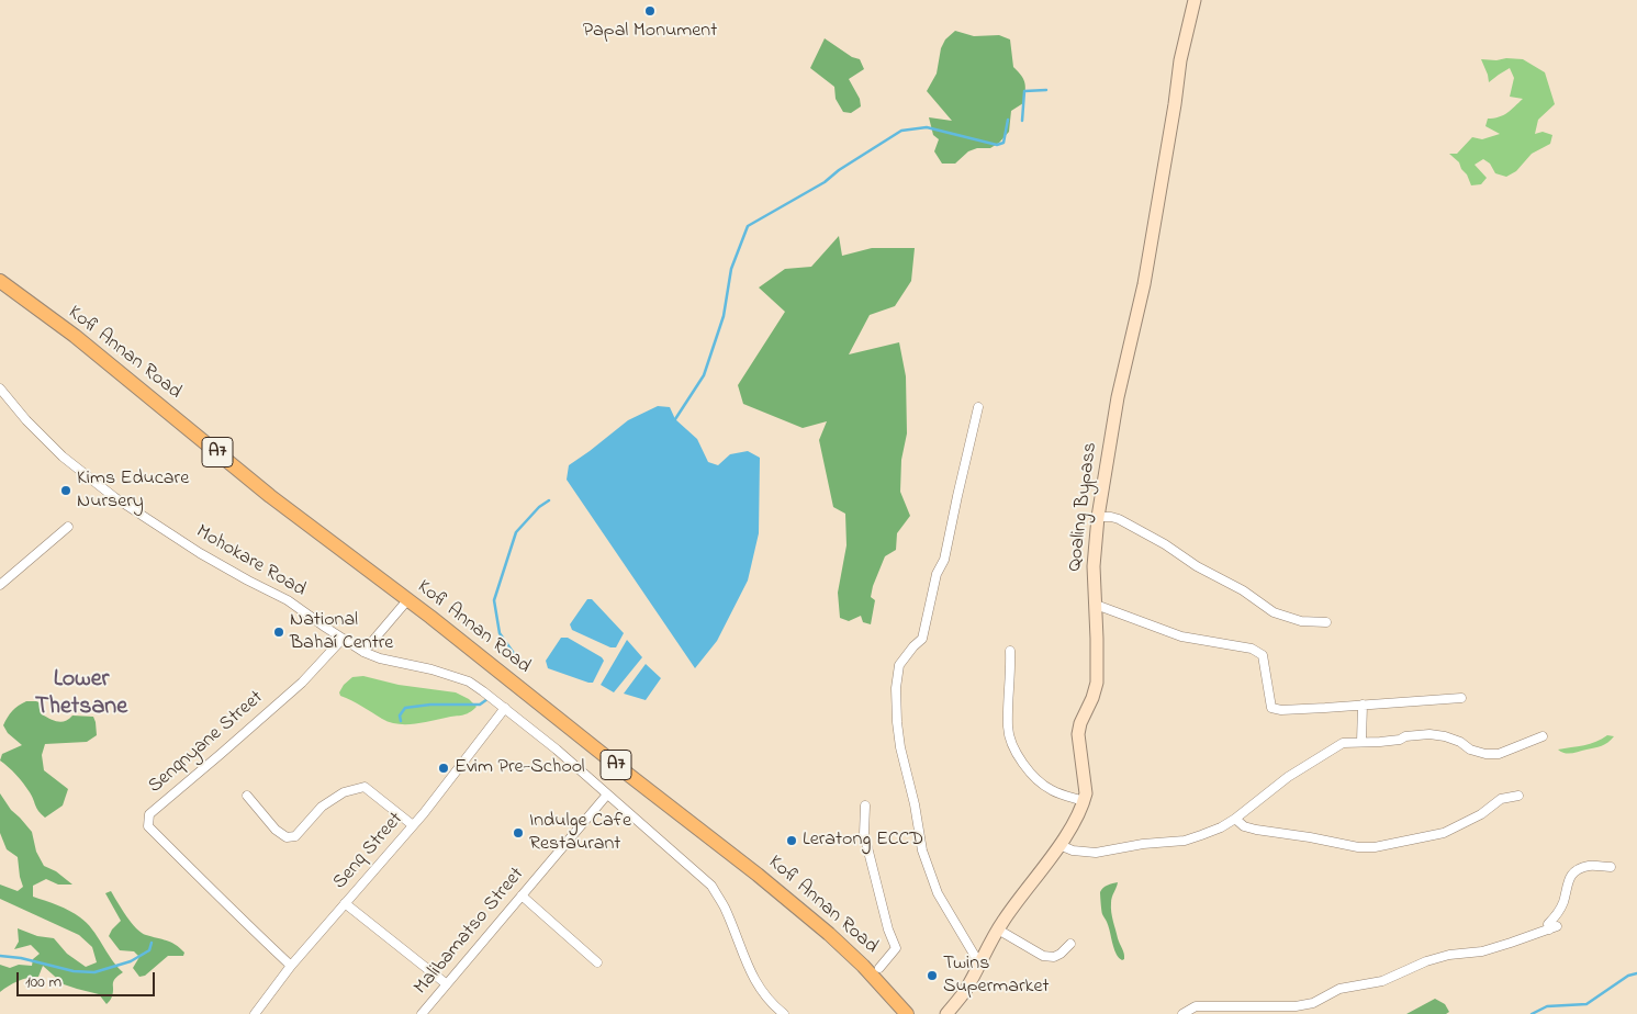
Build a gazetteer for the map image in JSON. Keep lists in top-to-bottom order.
{
  "streets": {
    "main road": ["Kofi Annan Road", "A7", "Qoaling Bypass"],
    "street": [
      "Mohokare Road",
      "Senqnyane Street",
      "Senq Street",
      "Malibamatso Street"
    ]
  },
  "crossings": [
    ["Mohokare Road", "Senqnyane Street"],
    ["Mohokare Road", "Senq Street"],
    ["Mohokare Road", "Malibamatso Street"],
    ["Senqnyane Street", "Senq Street"]
  ],
  "districts": ["Lower Thetsane"],
  "places": [
    "Papal Monument",
    "Kims Educare Nursery",
    "National Bahaí Centre",
    "Evim Pre-School",
    "Indulge Cafe Restaurant",
    "Leratong ECCD",
    "Twins Supermarket"
  ],
  "scale_bar": "100 m"
}
